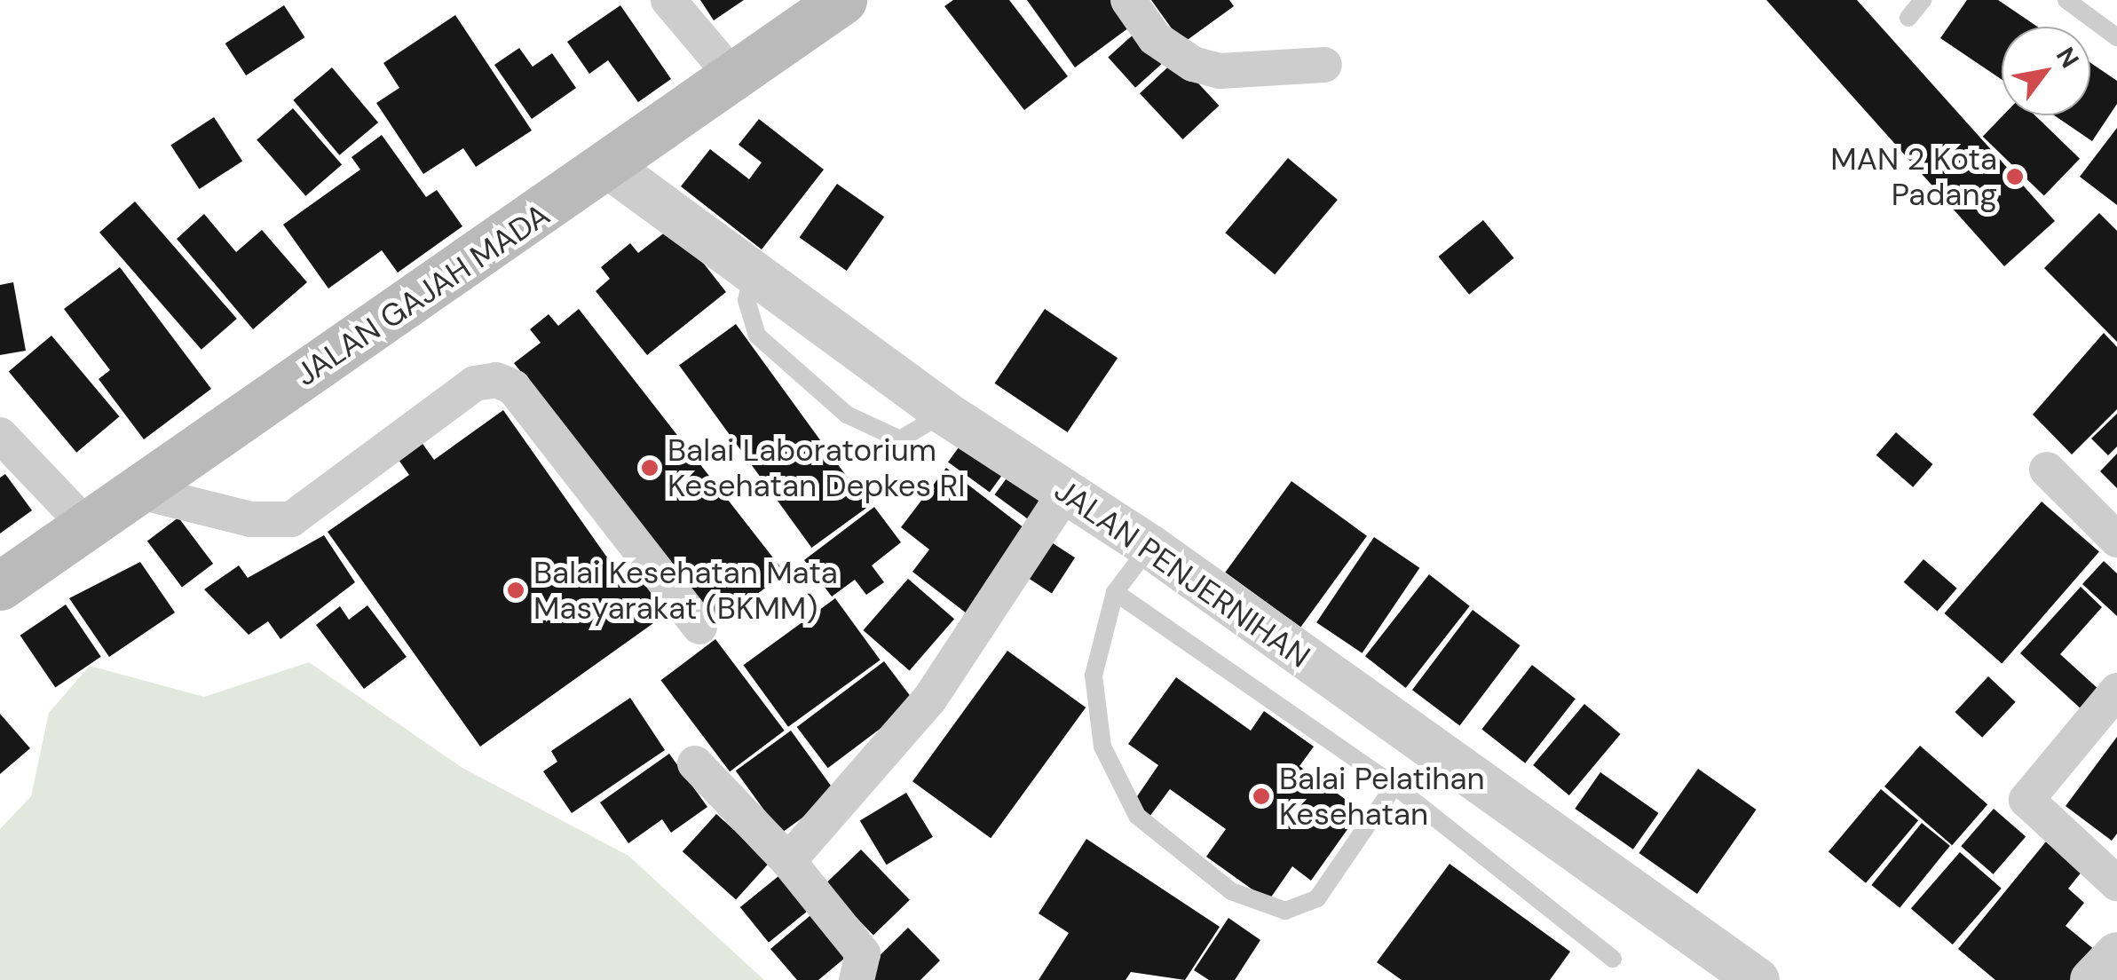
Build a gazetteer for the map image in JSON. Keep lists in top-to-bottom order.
{
  "streets": {
    "main road": ["JALAN GAJAH MADA"],
    "street": ["JALAN PENJERNIHAN"]
  },
  "crossings": [
    ["JALAN GAJAH MADA", "JALAN PENJERNIHAN"]
  ],
  "places": [
    "MAN 2 Kota Padang",
    "Balai Laboratorium Kesehatan Depkes RI",
    "Balai Kesehatan Mata Masyarakat (BKMM)",
    "Balai Pelatihan Kesehatan"
  ],
  "north": "top right"
}
